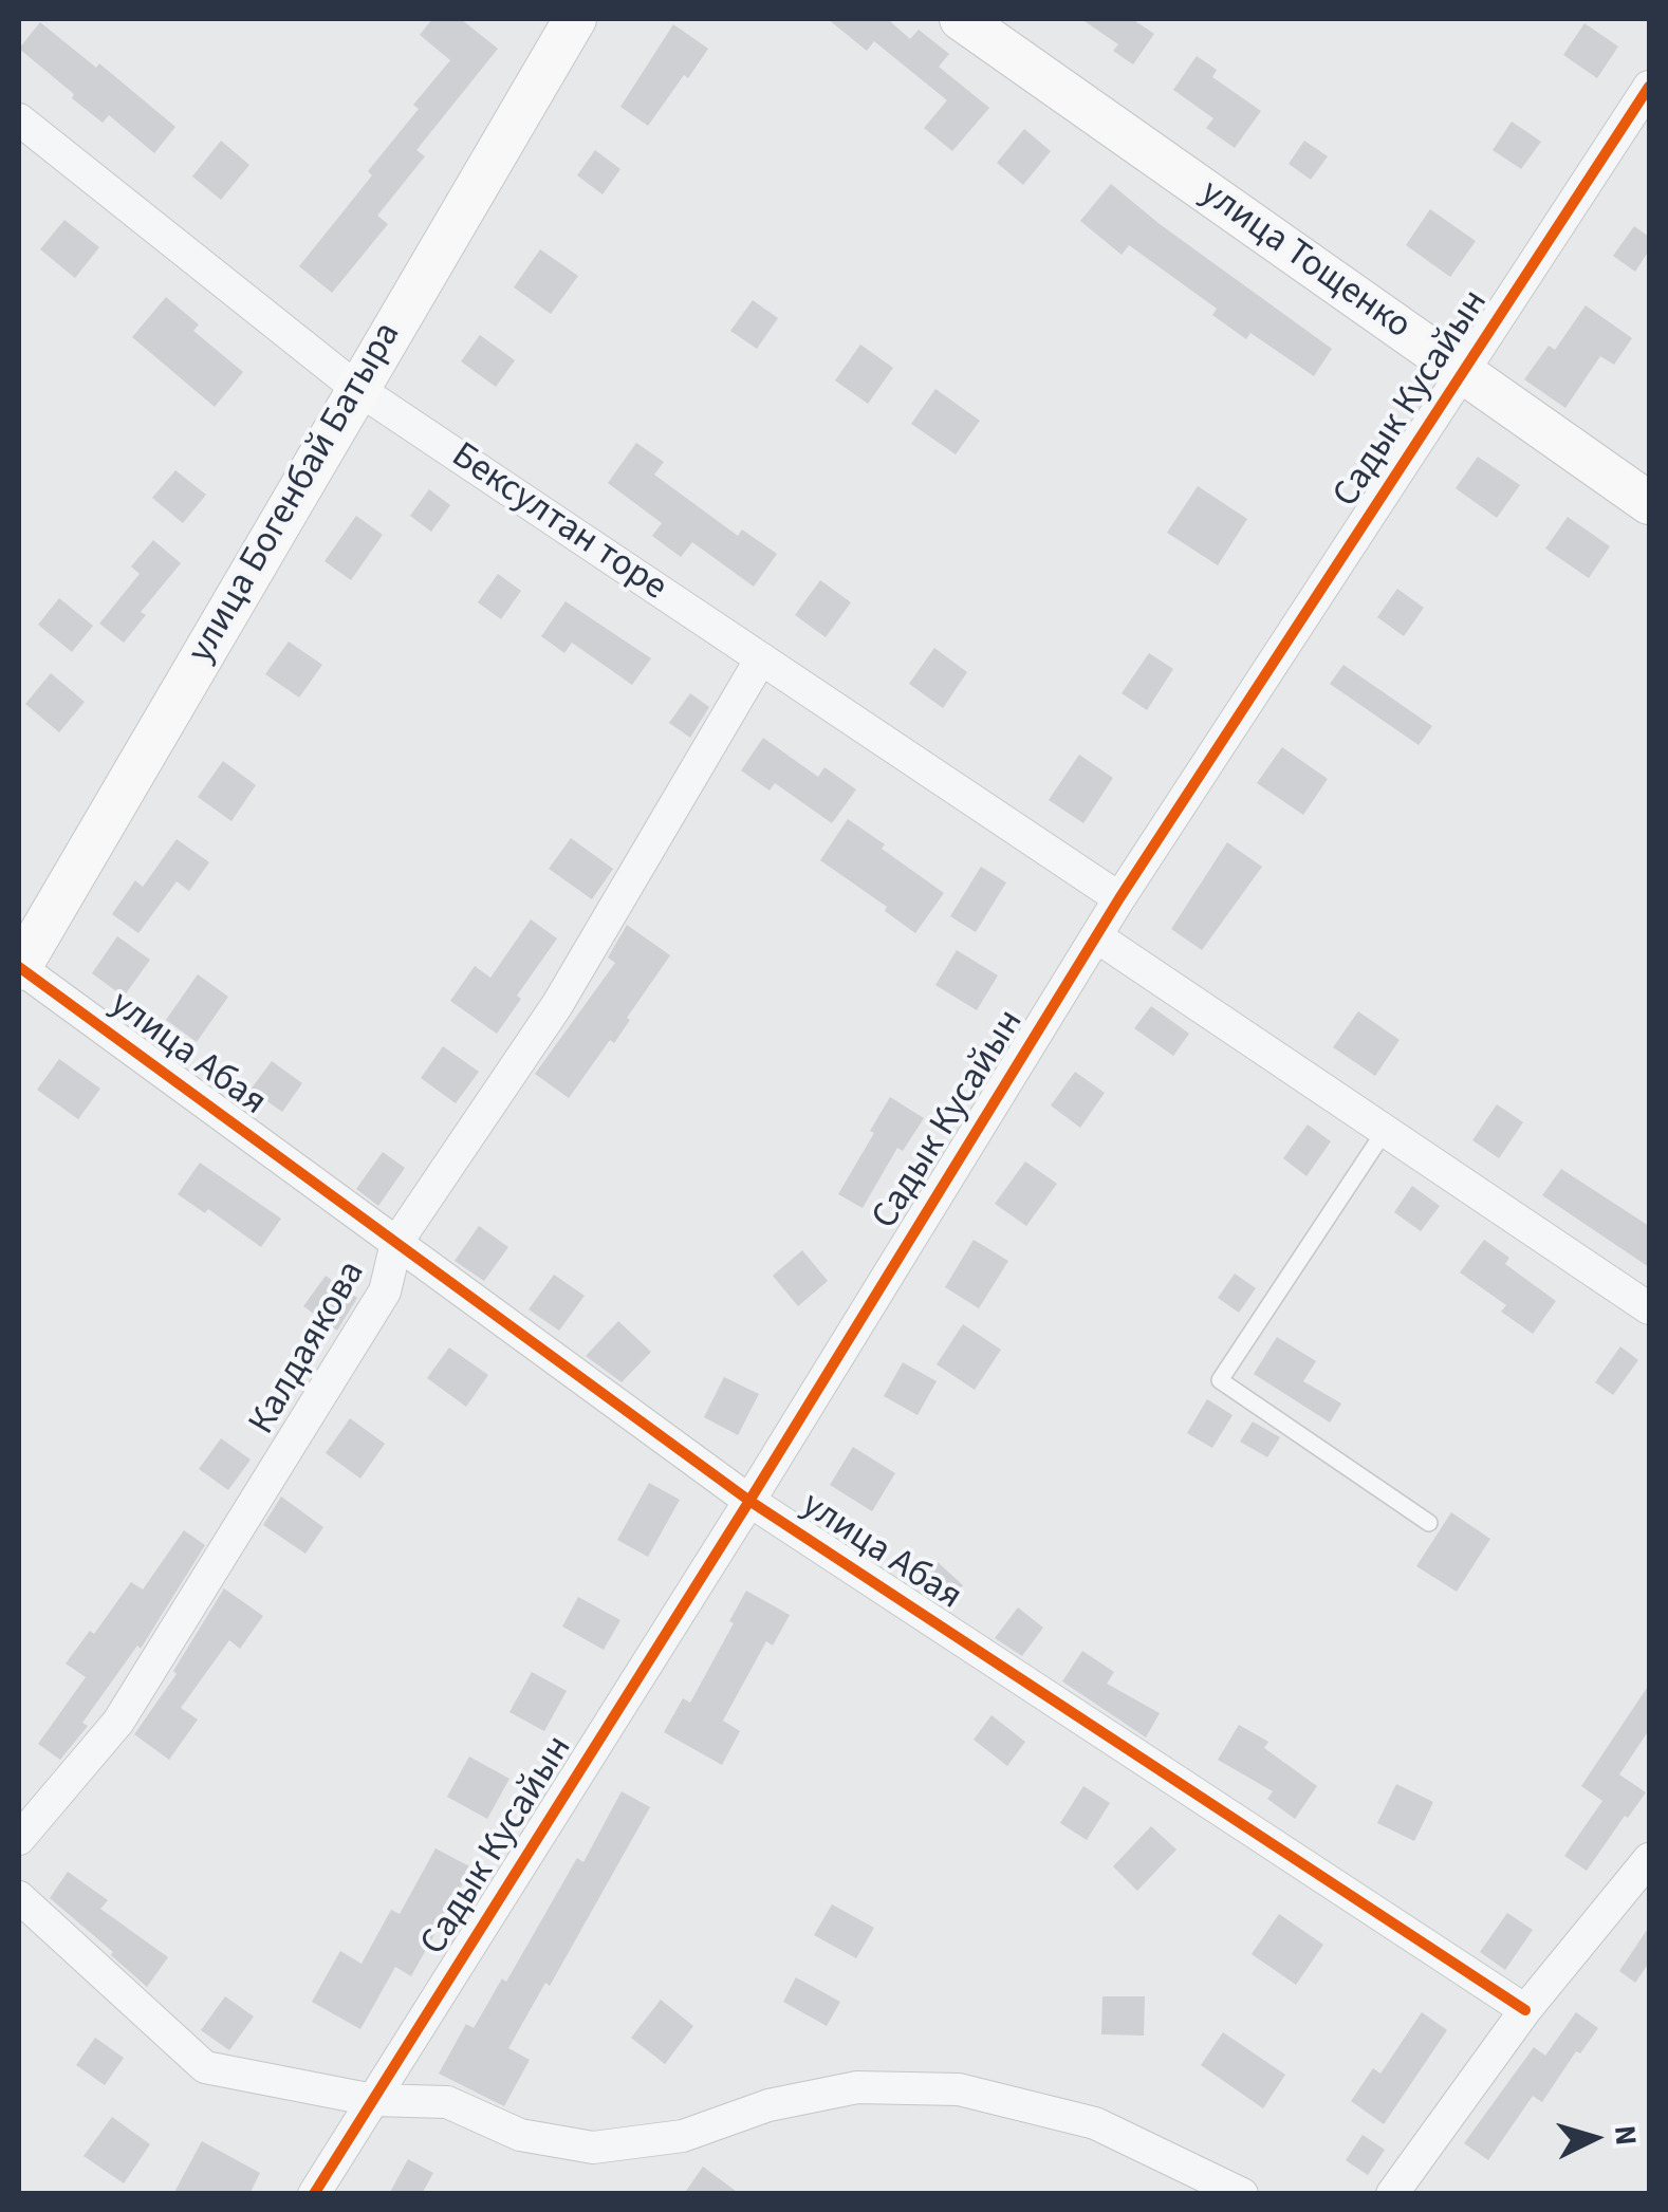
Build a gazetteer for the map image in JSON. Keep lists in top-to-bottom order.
{
  "streets": {
    "street": [
      "улица Тощенко",
      "Садык Кусайын",
      "улица Богенбай Батыра",
      "Бексултан торе",
      "улица Абая",
      "Калдаякова"
    ]
  },
  "crossings": [
    ["улица Тощенко", "Садык Кусайын"],
    ["Садык Кусайын", "Бексултан торе"],
    ["Садык Кусайын", "улица Абая"],
    ["улица Богенбай Батыра", "Бексултан торе"],
    ["улица Богенбай Батыра", "улица Абая"],
    ["Бексултан торе", "Калдаякова"],
    ["улица Абая", "Калдаякова"]
  ],
  "north": "right"
}
